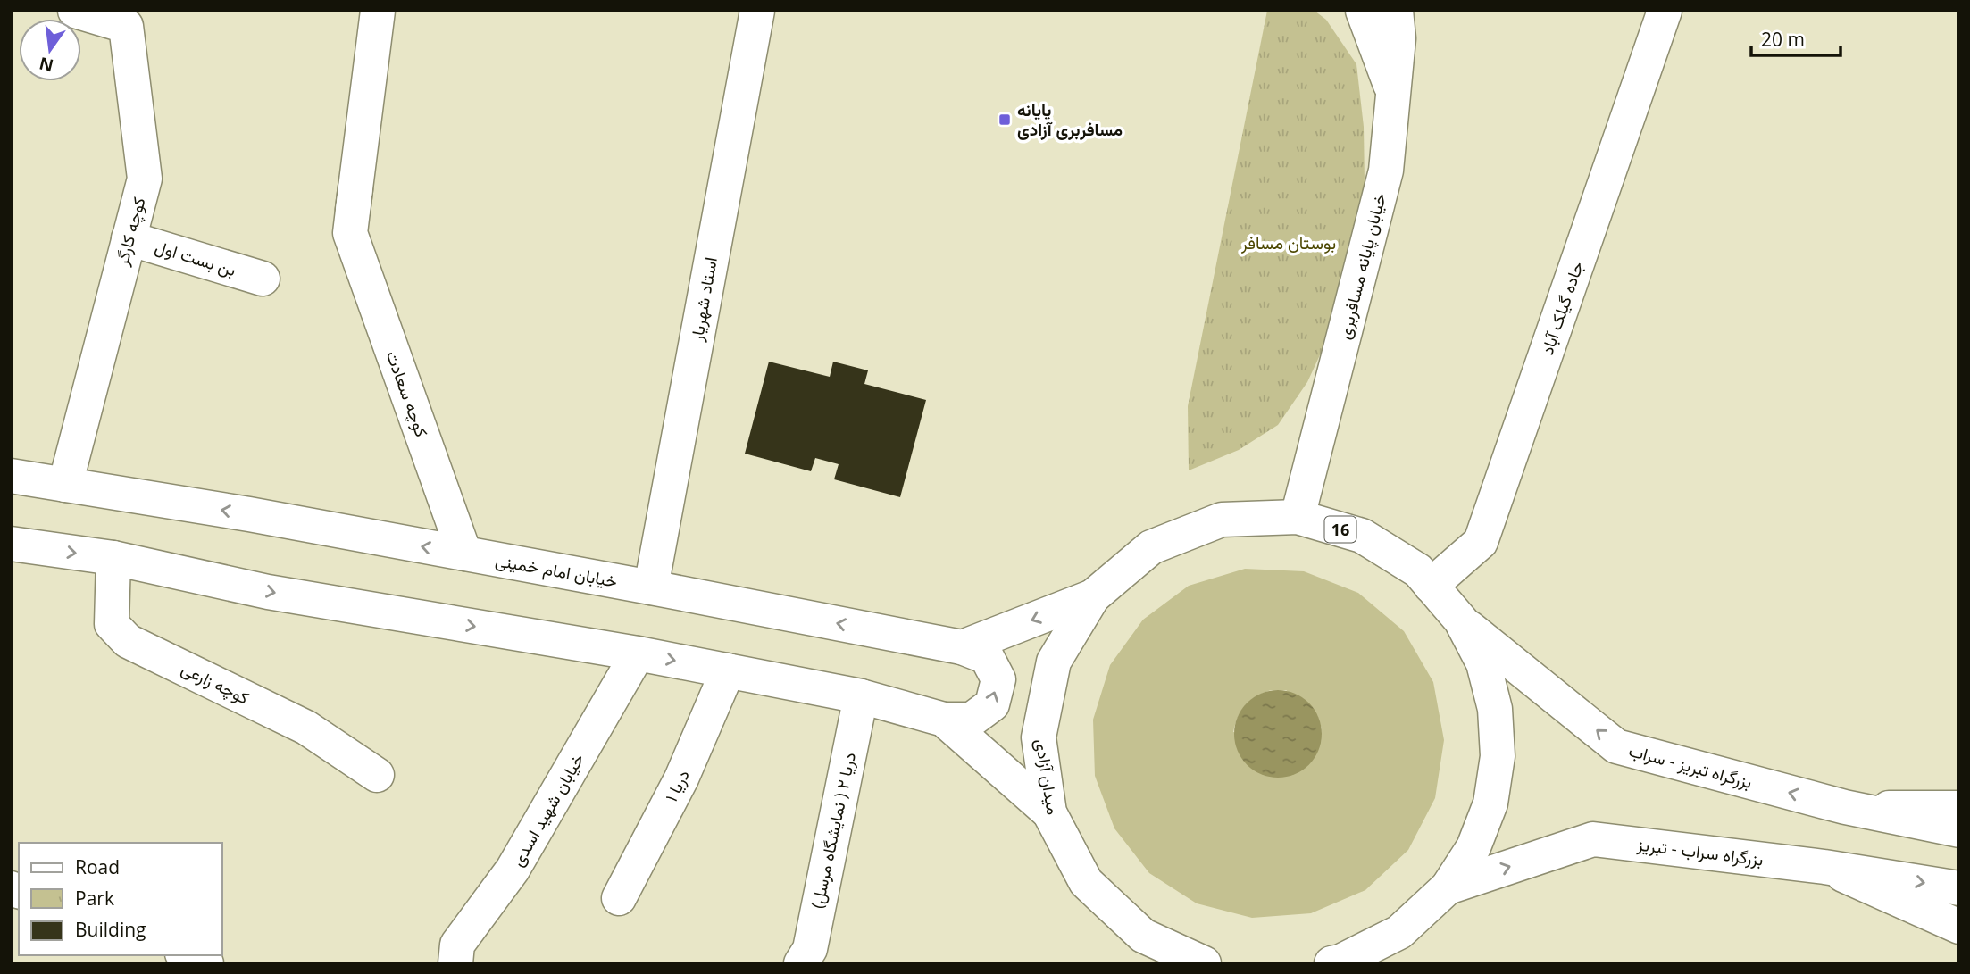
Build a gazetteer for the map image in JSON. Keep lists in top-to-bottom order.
{
  "streets": {
    "main road": [
      "کوچه کارگر",
      "بن بست اول",
      "خیابان پایانه مسافربری",
      "استاد شهریار",
      "جاده گیلک آباد",
      "کوچه سعادت",
      "16",
      "خیابان امام خمینی",
      "کوچه زارعی",
      "بزرگراه تبریز - سراب",
      "میدان آزادی",
      "دریا ۱",
      "خیابان شهید اسدی",
      "دریا ۲ ( نمایشگاه مرسل)",
      "بزرگراه سراب - تبریز"
    ]
  },
  "crossings": [
    ["کوچه کارگر", "بن بست اول"],
    ["کوچه کارگر", "خیابان امام خمینی"],
    ["خیابان پایانه مسافربری", "میدان آزادی"],
    ["استاد شهریار", "خیابان امام خمینی"],
    ["جاده گیلک آباد", "میدان آزادی"],
    ["کوچه سعادت", "خیابان امام خمینی"],
    ["بزرگراه تبریز - سراب", "میدان آزادی"],
    ["میدان آزادی", "بزرگراه سراب - تبریز"]
  ],
  "one_way": ["بزرگراه تبریز - سراب"],
  "parks": ["بوستان مسافر"],
  "places": {
    "transit": ["پایانه مسافربری آزادی"]
  },
  "legend": ["Road", "Park", "Building"],
  "scale_bar": "20 m",
  "north": "bottom"
}
